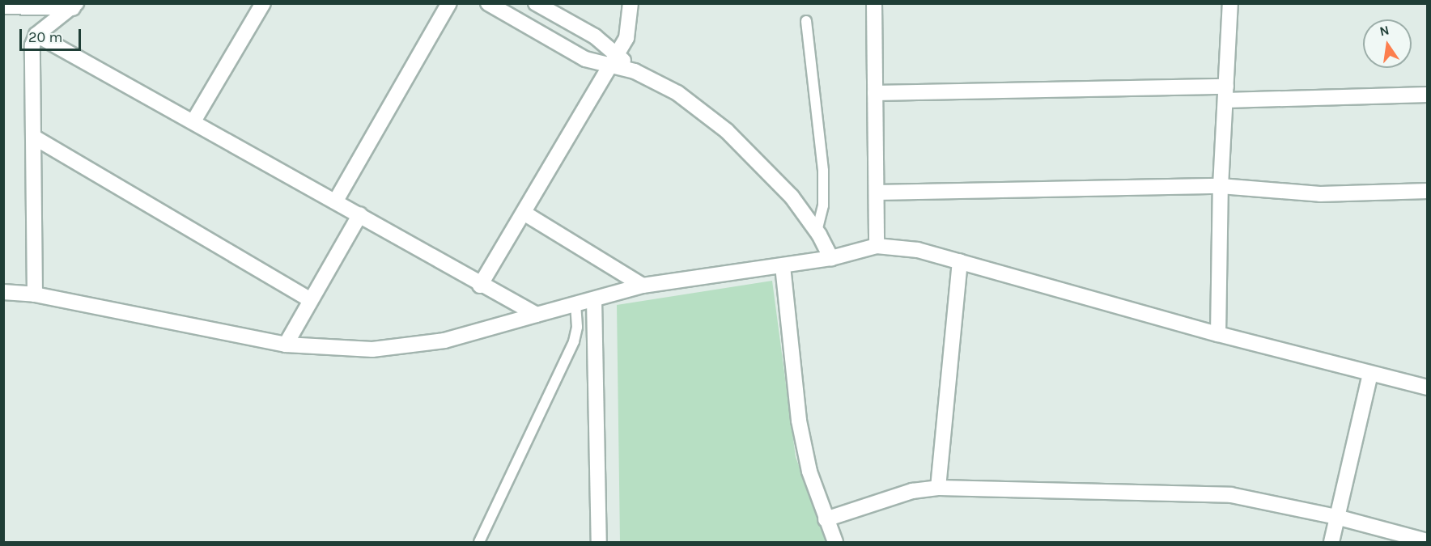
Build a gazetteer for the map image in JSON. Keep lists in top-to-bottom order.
{
  "scale_bar": "20 m",
  "north": "top"
}
